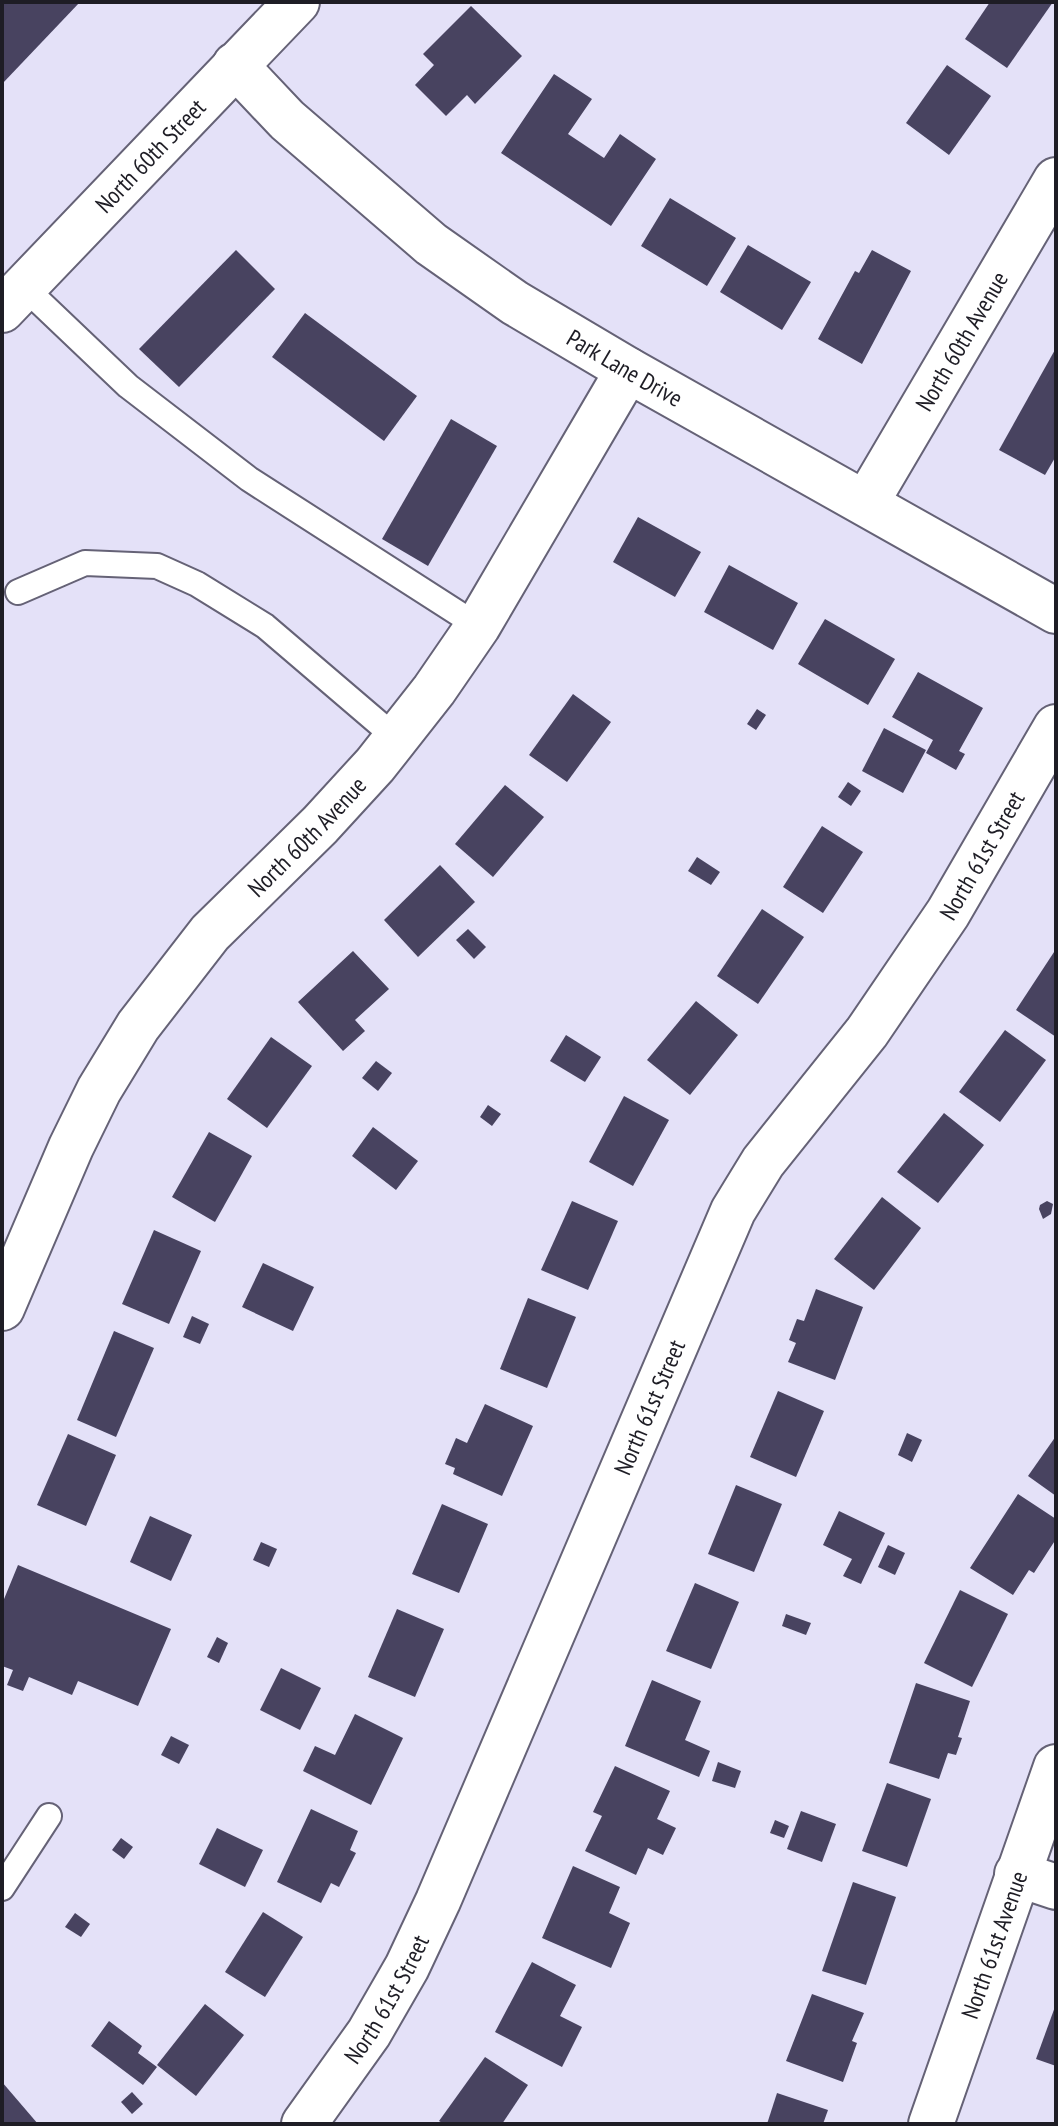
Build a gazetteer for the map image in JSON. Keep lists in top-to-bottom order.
{
  "streets": {
    "street": [
      "North 60th Street",
      "North 60th Avenue",
      "Park Lane Drive",
      "North 61st Street",
      "North 61st Avenue"
    ]
  },
  "crossings": [
    ["North 60th Street", "Park Lane Drive"],
    ["North 60th Avenue", "Park Lane Drive"]
  ]
}
